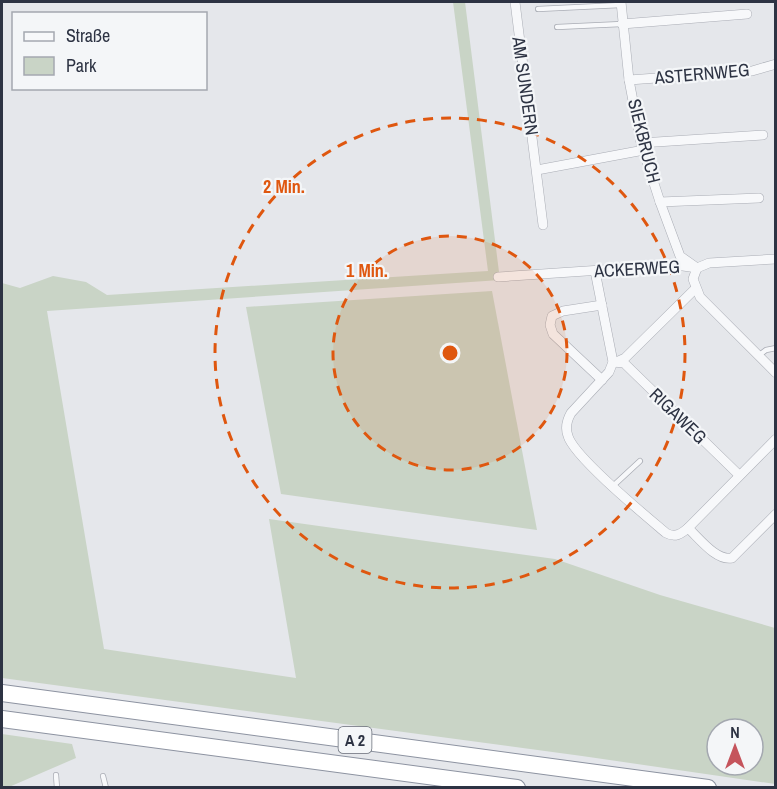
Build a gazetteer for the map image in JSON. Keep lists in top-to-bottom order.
{
  "streets": {
    "highway": ["A 2"],
    "street": [
      "ASTERNWEG",
      "AM SUNDERN",
      "SIEKBRUCH",
      "ACKERWEG",
      "RIGAWEG"
    ]
  },
  "crossings": [
    ["ASTERNWEG", "SIEKBRUCH"],
    ["SIEKBRUCH", "ACKERWEG"]
  ],
  "legend": ["Straße", "Park"],
  "north": "top",
  "rings": ["2 Min.", "1 Min."]
}
